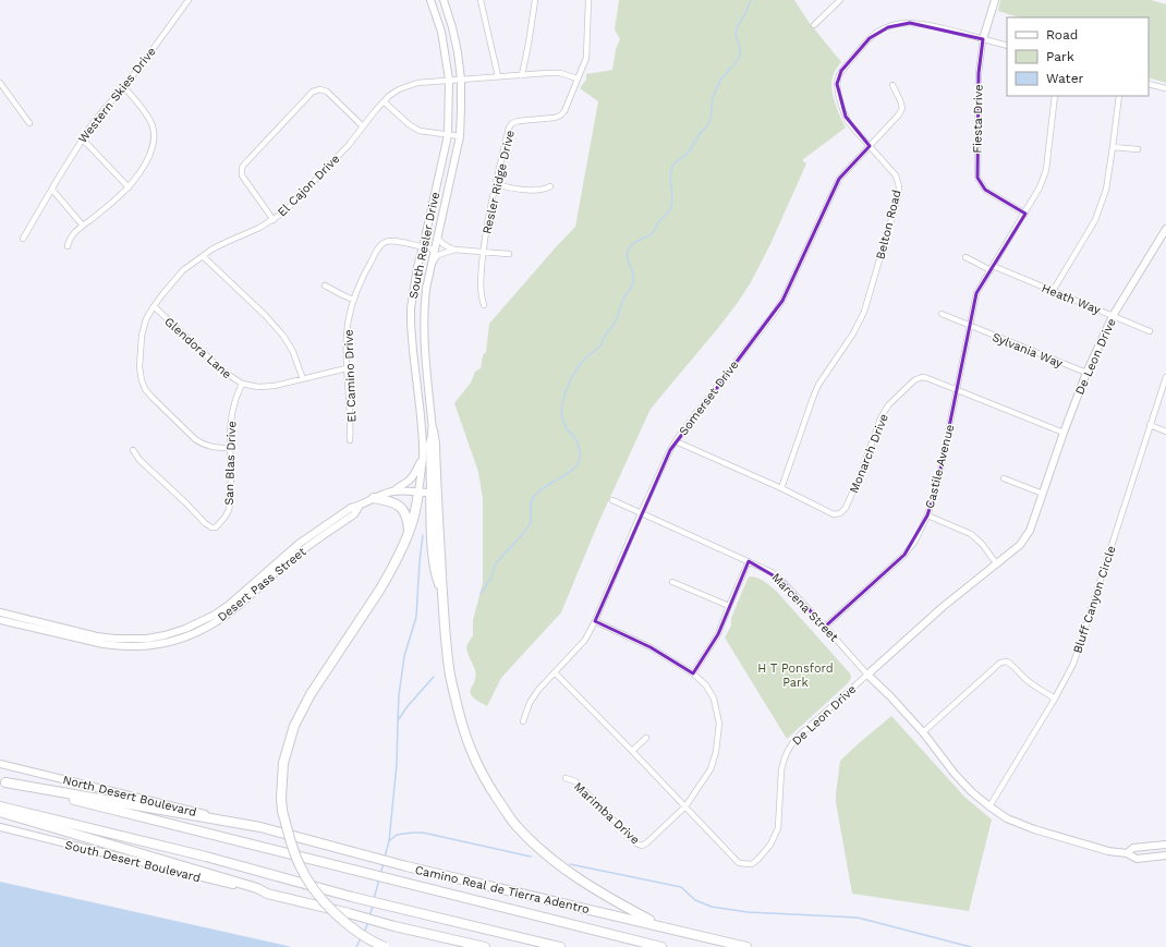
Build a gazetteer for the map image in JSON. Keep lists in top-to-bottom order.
{
  "streets": {
    "highway": ["Camino Real de Tierra Adentro"],
    "street": [
      "Western Skies Drive",
      "Fiesta Drive",
      "Resler Ridge Drive",
      "El Cajon Drive",
      "Belton Road",
      "South Resler Drive",
      "Heath Way",
      "Glendora Lane",
      "Sylvania Way",
      "De Leon Drive",
      "El Camino Drive",
      "Somerset Drive",
      "Monarch Drive",
      "San Blas Drive",
      "Castile Avenue",
      "Desert Pass Street",
      "Bluff Canyon Circle",
      "Marcena Street",
      "North Desert Boulevard",
      "Marimba Drive",
      "South Desert Boulevard"
    ]
  },
  "crossings": [
    ["Fiesta Drive", "Belton Road"],
    ["Fiesta Drive", "Castile Avenue"],
    ["Resler Ridge Drive", "El Cajon Drive"],
    ["El Cajon Drive", "South Resler Drive"],
    ["El Cajon Drive", "Glendora Lane"],
    ["El Cajon Drive", "San Blas Drive"],
    ["Belton Road", "Somerset Drive"],
    ["Belton Road", "Monarch Drive"],
    ["South Resler Drive", "El Camino Drive"],
    ["South Resler Drive", "Desert Pass Street"],
    ["Heath Way", "De Leon Drive"],
    ["Heath Way", "Castile Avenue"],
    ["Glendora Lane", "El Camino Drive"],
    ["Glendora Lane", "San Blas Drive"],
    ["Sylvania Way", "De Leon Drive"],
    ["Sylvania Way", "Castile Avenue"],
    ["De Leon Drive", "Somerset Drive"],
    ["De Leon Drive", "Monarch Drive"],
    ["De Leon Drive", "Marcena Street"],
    ["De Leon Drive", "Marimba Drive"],
    ["Somerset Drive", "Monarch Drive"],
    ["Somerset Drive", "Marcena Street"],
    ["Somerset Drive", "Marimba Drive"],
    ["Monarch Drive", "Castile Avenue"],
    ["Castile Avenue", "Marcena Street"],
    ["Bluff Canyon Circle", "Marcena Street"],
    ["North Desert Boulevard", "Camino Real de Tierra Adentro"]
  ],
  "parks": ["H T Ponsford Park"],
  "legend": ["Road", "Park", "Water"]
}
